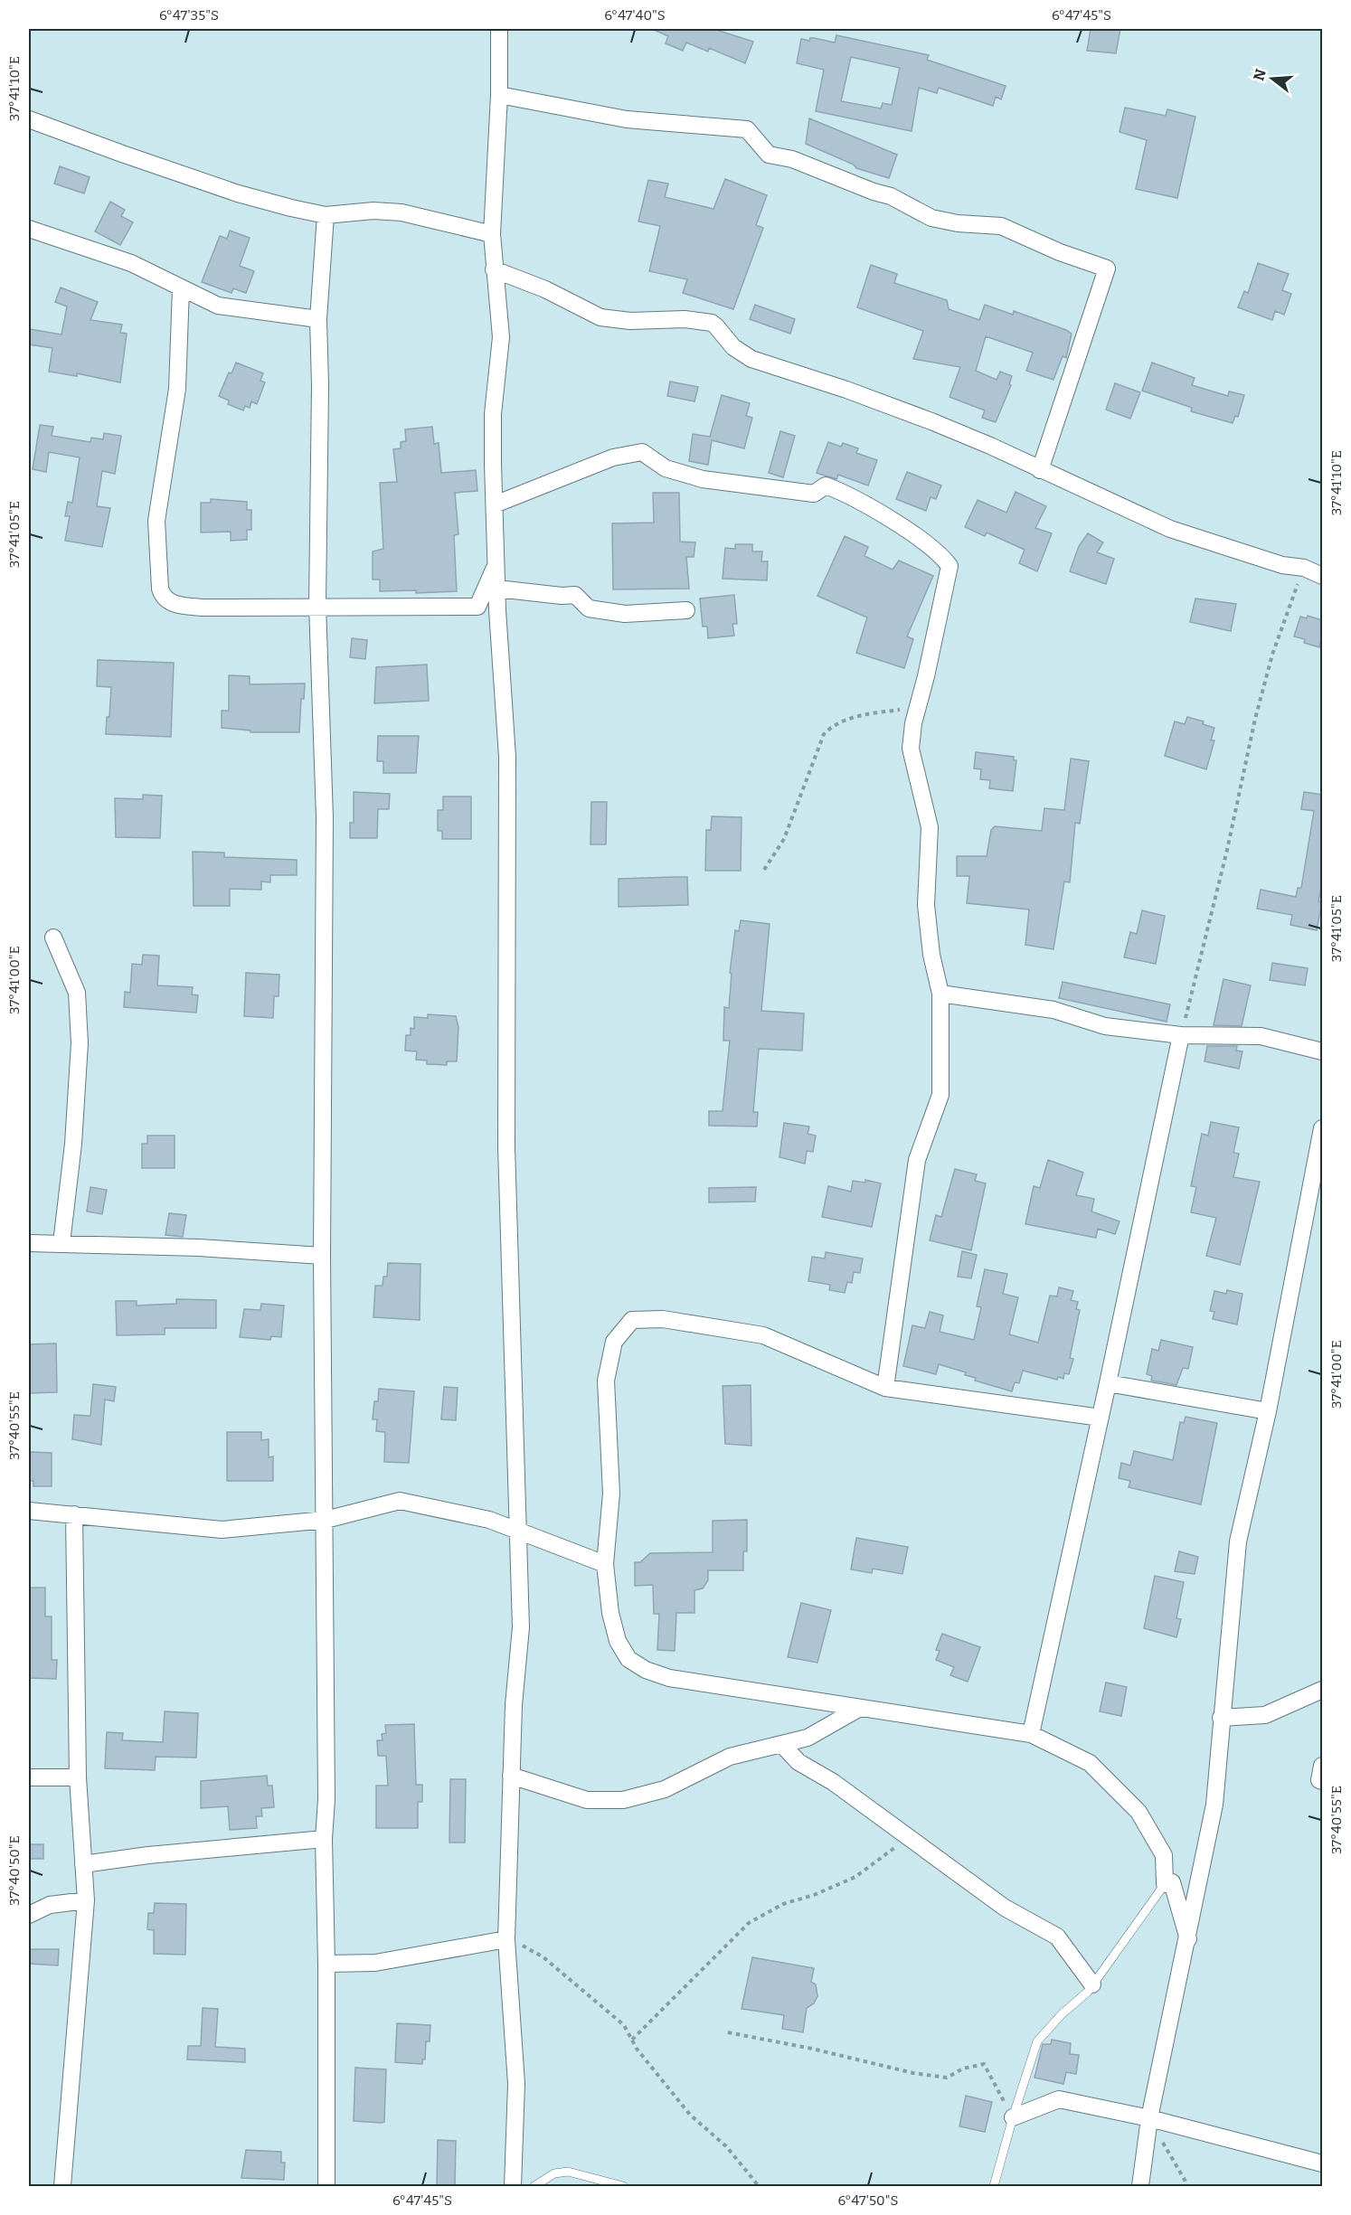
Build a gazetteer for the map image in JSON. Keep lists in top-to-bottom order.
{
  "north": "left",
  "coordinates": [
    "6°47'35\"S",
    "6°47'40\"S",
    "6°47'45\"S",
    "37°41'10\"E",
    "37°41'05\"E",
    "37°41'00\"E",
    "37°40'55\"E",
    "37°40'50\"E",
    "6°47'50\"S"
  ]
}
